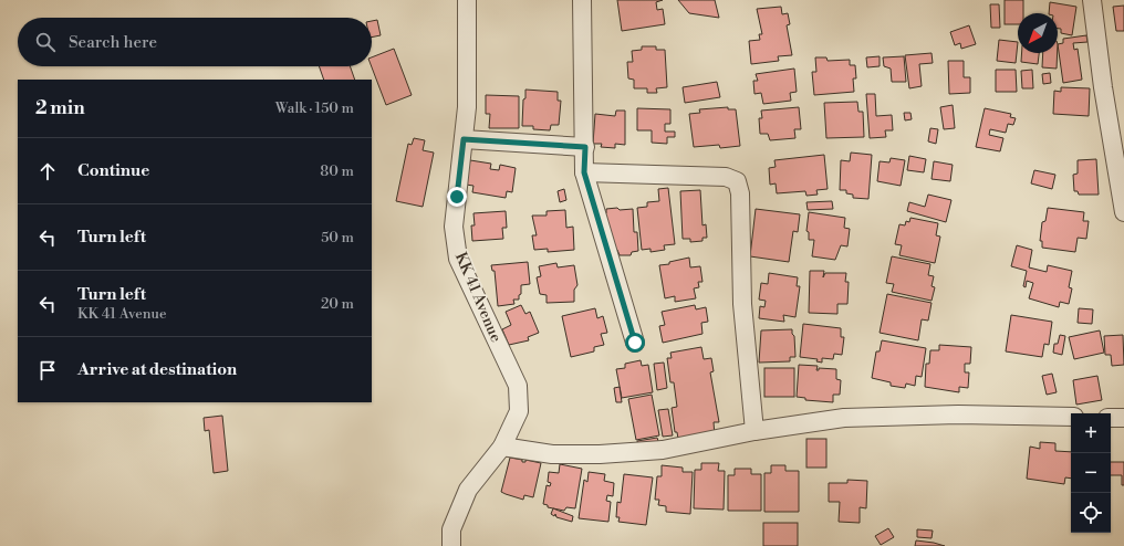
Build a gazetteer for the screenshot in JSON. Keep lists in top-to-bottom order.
{
  "streets": {
    "street": ["KK 41 Avenue"]
  },
  "north": "bottom left",
  "page": {
    "search": "Search here",
    "heading": ["2 min", "Walk · 150 m"],
    "list": [
      ["Continue", "80 m"],
      ["Turn left", "50 m"],
      ["Turn left", "KK 41 Avenue", "20 m"],
      "Arrive at destination"
    ],
    "map_buttons": ["+", "−"]
  }
}
